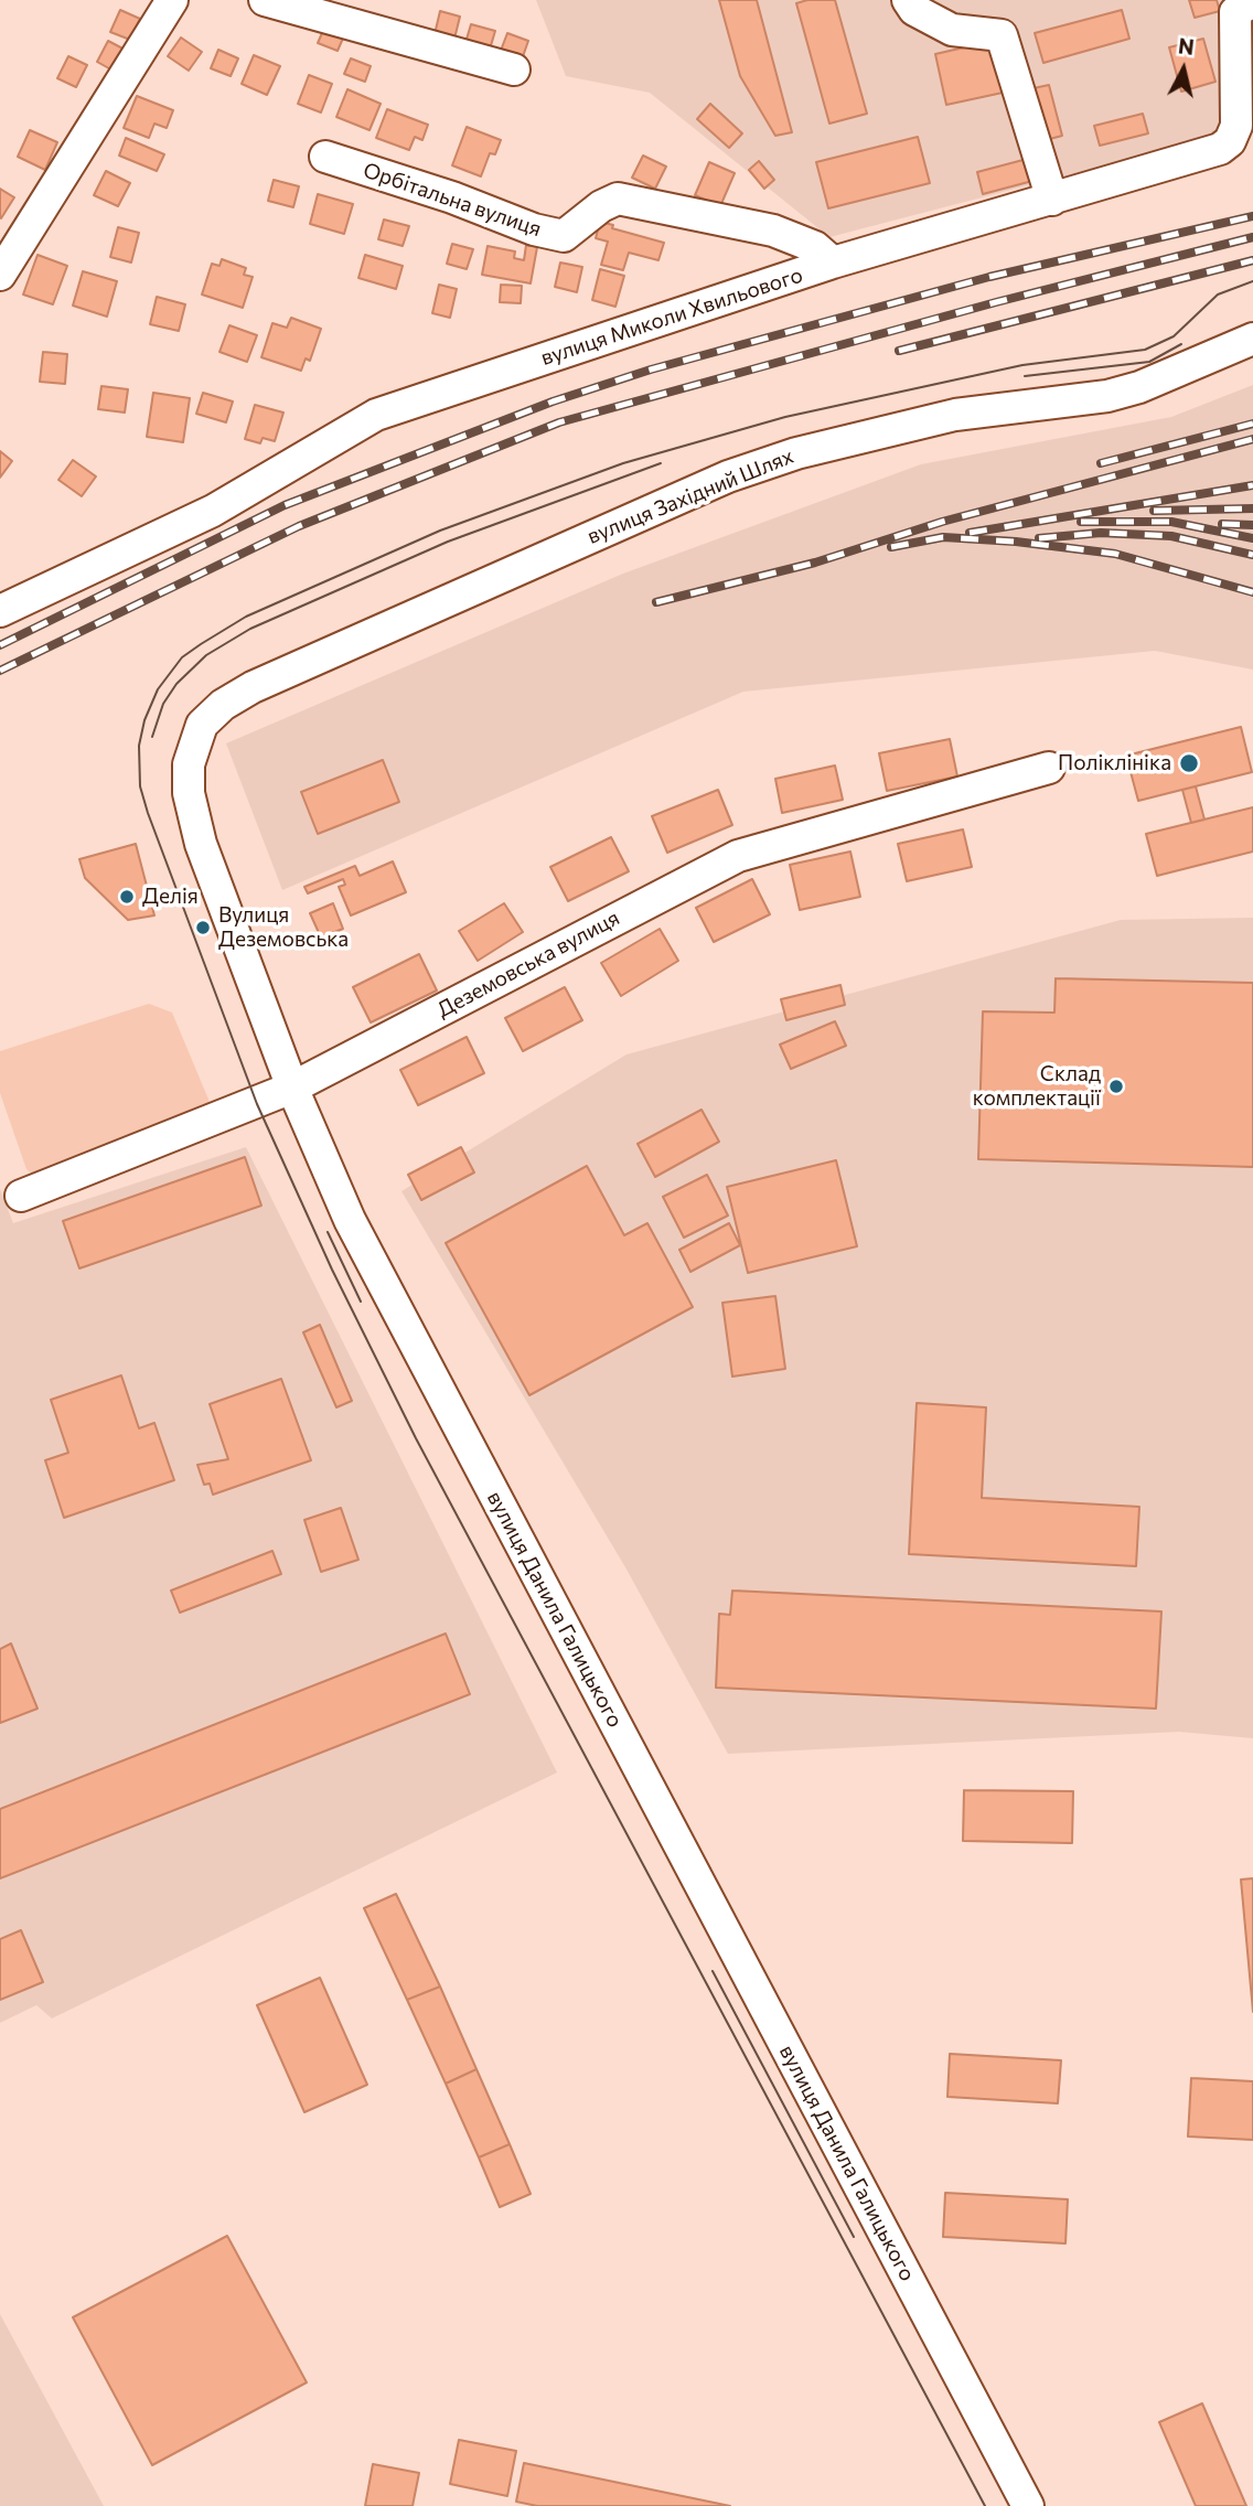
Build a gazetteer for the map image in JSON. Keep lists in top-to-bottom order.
{
  "streets": {
    "street": [
      "Орбітальна вулиця",
      "вулиця Миколи Хвильового",
      "вулиця Західний Шлях",
      "Деземовська вулиця",
      "вулиця Данила Галицького"
    ]
  },
  "crossings": [
    ["Орбітальна вулиця", "вулиця Миколи Хвильового"],
    ["вулиця Західний Шлях", "вулиця Данила Галицького"],
    ["Деземовська вулиця", "вулиця Данила Галицького"]
  ],
  "places": [
    "Поліклініка",
    "Делія",
    "Вулиця Деземовська",
    "Склад комплектації"
  ],
  "north": "top"
}
